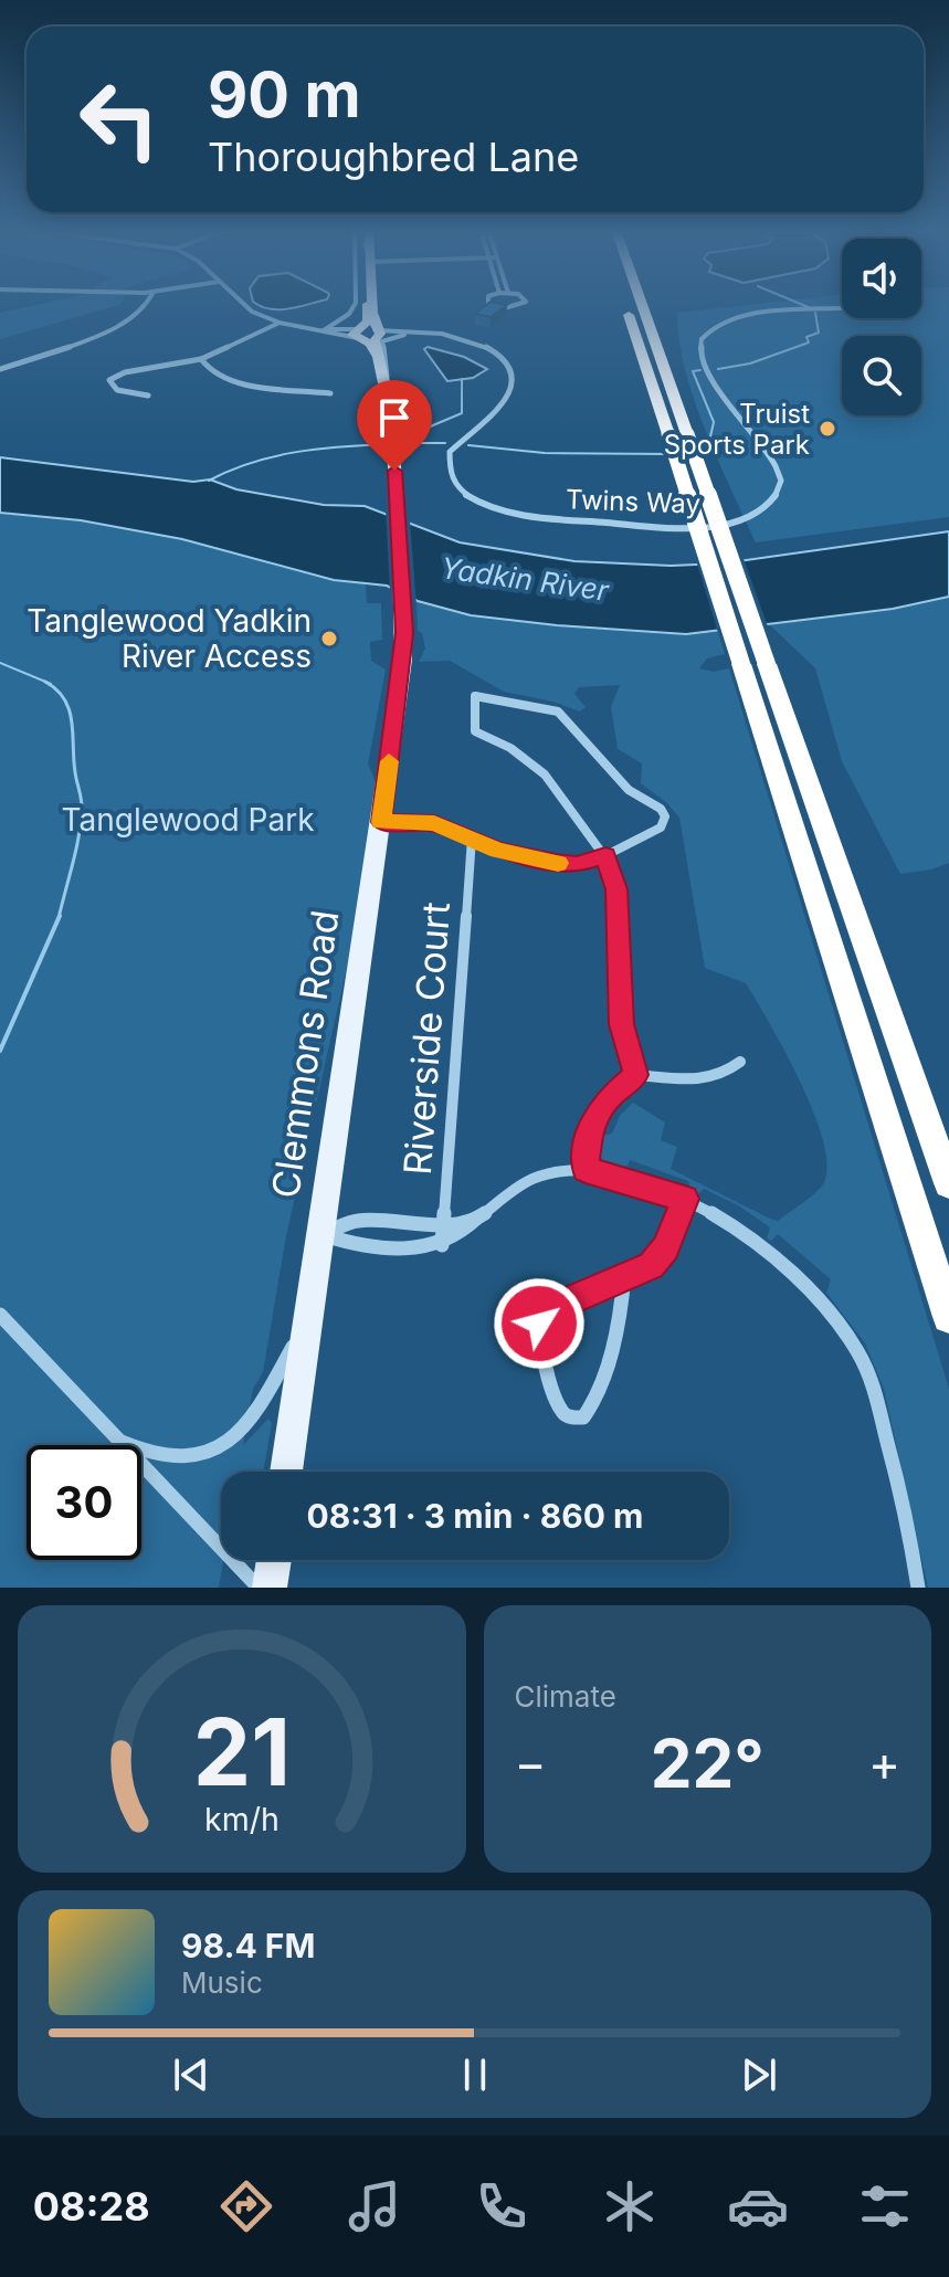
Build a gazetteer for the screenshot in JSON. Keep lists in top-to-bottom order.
{
  "streets": {
    "main road": ["Clemmons Road"],
    "street": ["Twins Way", "Riverside Court"]
  },
  "crossings": [
    ["Twins Way", "Clemmons Road"]
  ],
  "water": ["Yadkin River"],
  "parks": ["Tanglewood Park"],
  "places": ["Truist Sports Park", "Tanglewood Yadkin River Access"],
  "page": {
    "turn": ["90 m", "Thoroughbred Lane"],
    "limit": "30",
    "trip": "08:31 · 3 min · 860 m",
    "tile": "Climate",
    "heat": ["−", "22°", "+"],
    "song": ["98.4 FM", "Music"],
    "tabs": "08:28",
    "gauge": ["21", "km/h"]
  }
}
